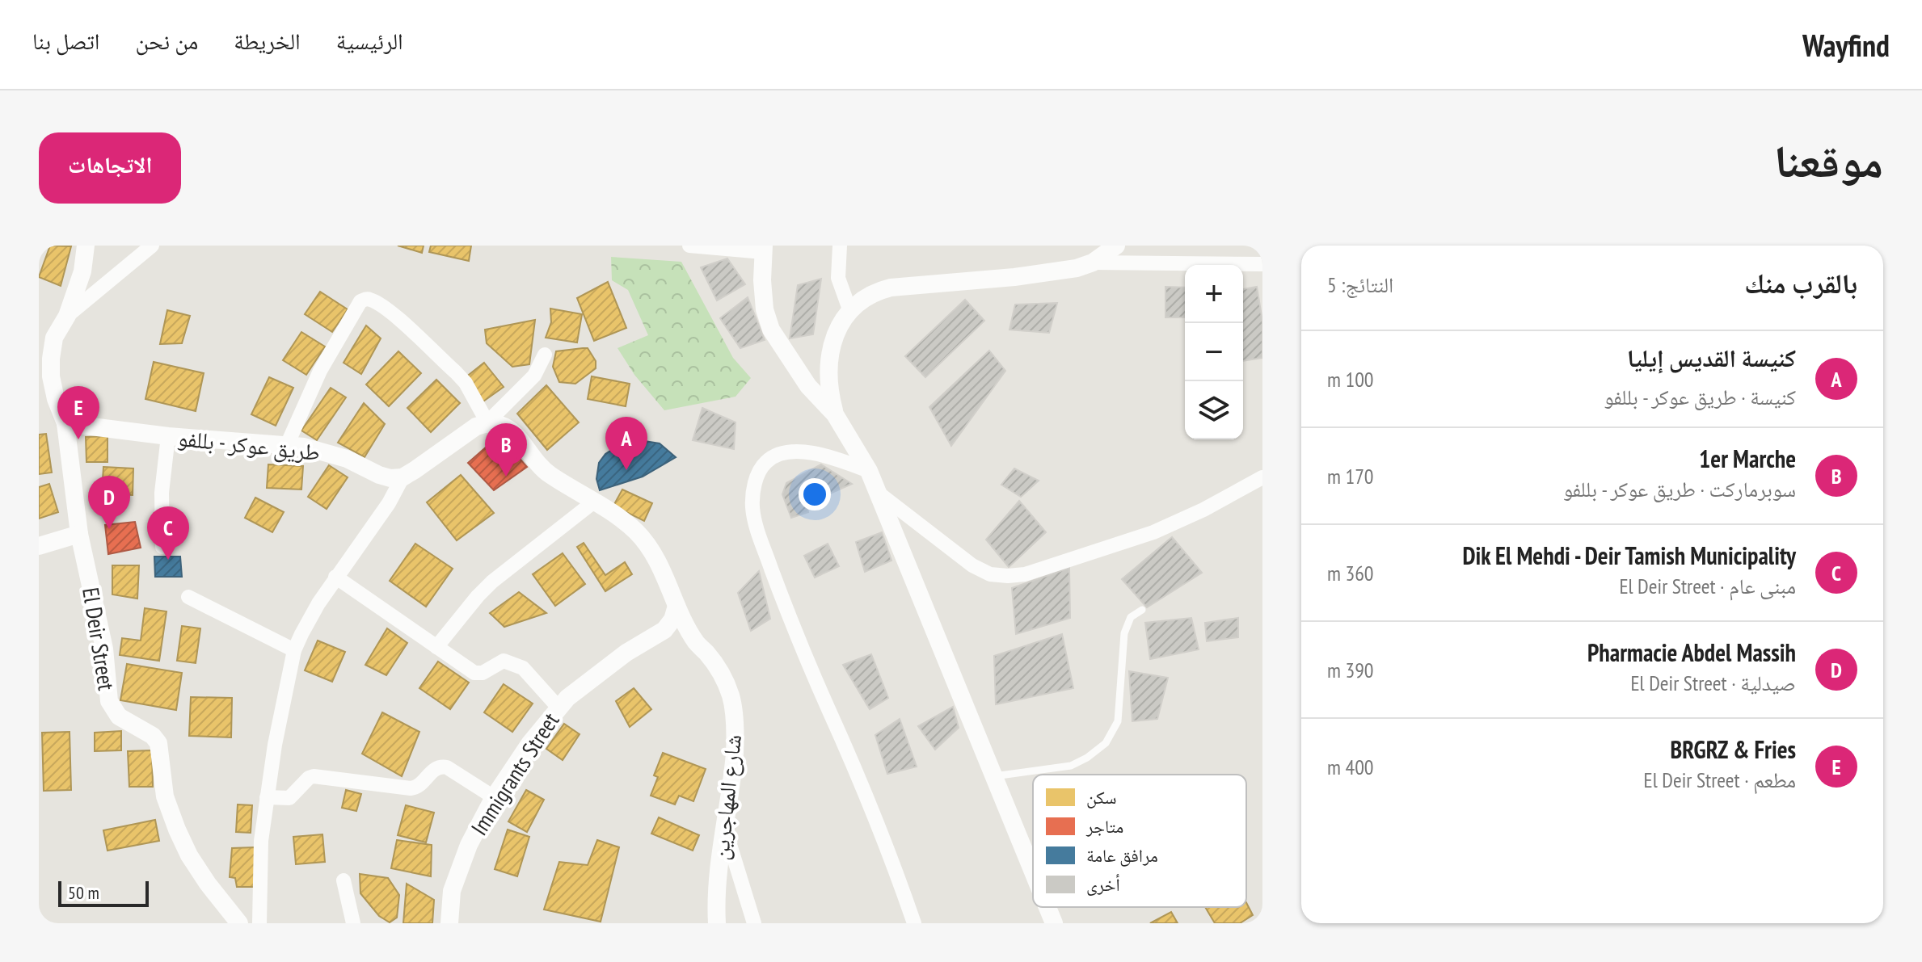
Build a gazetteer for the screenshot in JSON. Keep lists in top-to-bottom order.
{
  "streets": {
    "street": [
      "طريق عوكر - بللفو",
      "El Deir Street",
      "Immigrants Street",
      "شارع المهاجرين"
    ]
  },
  "crossings": [
    ["طريق عوكر - بللفو", "El Deir Street"]
  ],
  "legend": [
    "سكن",
    "متاجر",
    "مرافق عامة",
    "أخرى"
  ],
  "scale_bar": "50 m",
  "page": {
    "header": "Wayfind",
    "nav": [
      "الرئيسية",
      "الخريطة",
      "من نحن",
      "اتصل بنا"
    ],
    "title": "موقعنا",
    "buttons": "الاتجاهات",
    "heading": ["بالقرب منك", "النتائج: 5"],
    "map_buttons": ["+", "−"],
    "list": [
      {
        "mark": "A",
        "name": "كنيسة القديس إيليا",
        "note": "كنيسة · طريق عوكر - بللفو",
        "value": "100 m"
      },
      {
        "mark": "B",
        "name": "1er Marche",
        "note": "سوبرماركت · طريق عوكر - بللفو",
        "value": "170 m"
      },
      {
        "mark": "C",
        "name": "Dik El Mehdi - Deir Tamish Municipality",
        "note": "مبنى عام · El Deir Street",
        "value": "360 m"
      },
      {
        "mark": "D",
        "name": "Pharmacie Abdel Massih",
        "note": "صيدلية · El Deir Street",
        "value": "390 m"
      },
      {
        "mark": "E",
        "name": "BRGRZ & Fries",
        "note": "مطعم · El Deir Street",
        "value": "400 m"
      }
    ],
    "pins": [
      "E",
      "A",
      "B",
      "D",
      "C"
    ],
    "scale": "50 m"
  }
}
